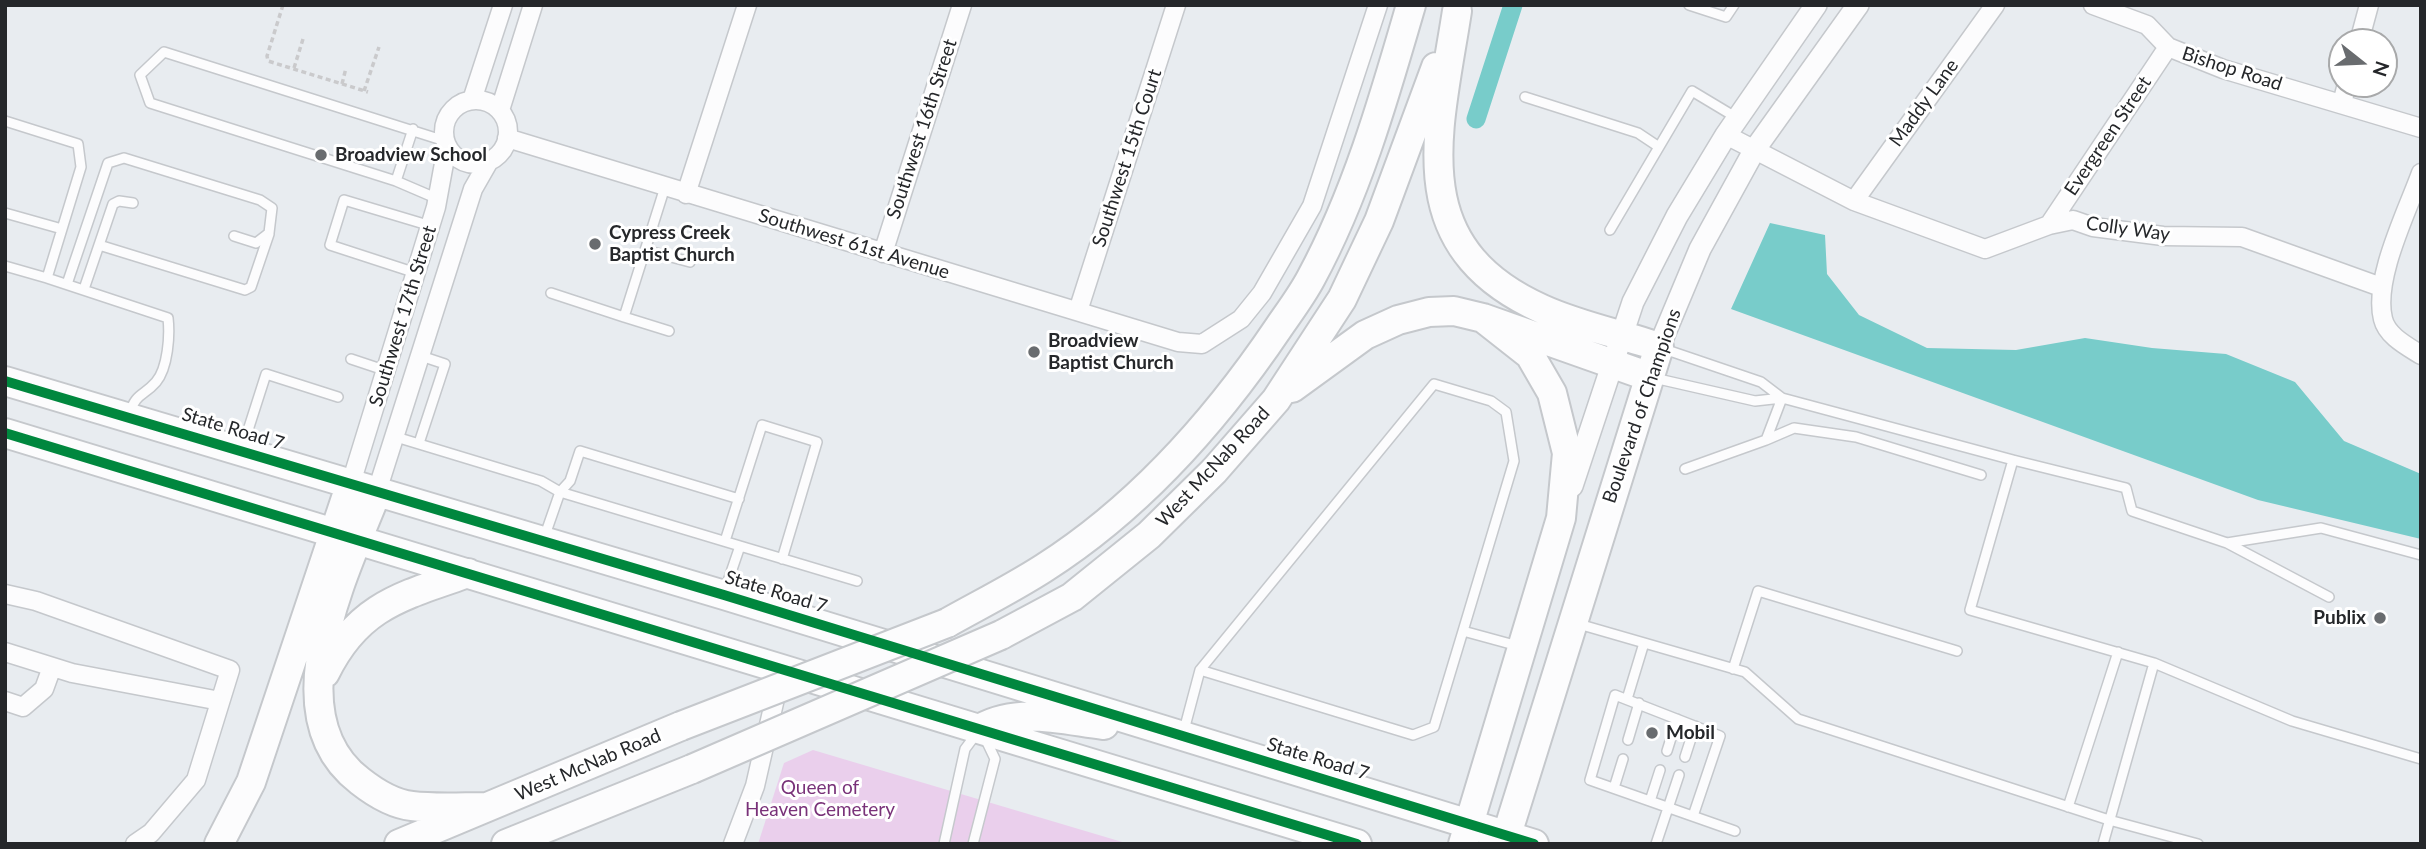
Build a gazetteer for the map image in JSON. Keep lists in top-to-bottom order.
{
  "streets": {
    "main road": ["Boulevard of Champions", "State Road 7", "West McNab Road"],
    "street": [
      "Bishop Road",
      "Maddy Lane",
      "Southwest 16th Street",
      "Evergreen Street",
      "Southwest 15th Court",
      "Colly Way",
      "Southwest 61st Avenue",
      "Southwest 17th Street"
    ]
  },
  "crossings": [
    ["Bishop Road", "Evergreen Street"],
    ["Maddy Lane", "Colly Way"],
    ["Southwest 16th Street", "Southwest 61st Avenue"],
    ["Evergreen Street", "Colly Way"],
    ["Southwest 15th Court", "Southwest 61st Avenue"],
    ["Colly Way", "Boulevard of Champions"],
    ["Southwest 61st Avenue", "Southwest 17th Street"],
    ["Southwest 17th Street", "State Road 7"],
    ["Boulevard of Champions", "State Road 7"]
  ],
  "parks": ["Queen of Heaven Cemetery"],
  "places": [
    "Broadview School",
    "Cypress Creek Baptist Church",
    "Broadview Baptist Church",
    "Publix",
    "Mobil"
  ],
  "north": "right"
}
